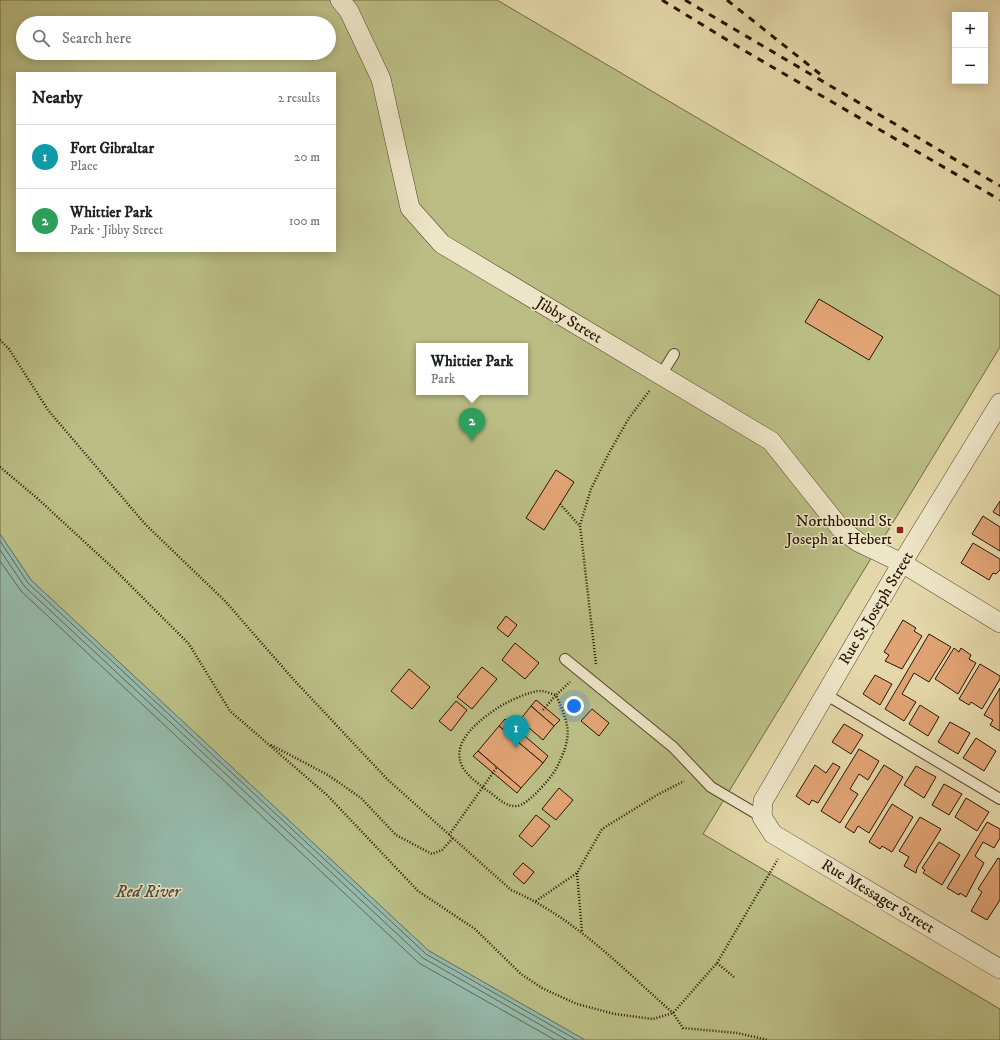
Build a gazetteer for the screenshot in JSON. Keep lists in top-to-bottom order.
{
  "streets": {
    "street": ["Jibby Street", "Rue St Joseph Street", "Rue Messager Street"]
  },
  "crossings": [
    ["Jibby Street", "Rue St Joseph Street"],
    ["Rue St Joseph Street", "Rue Messager Street"]
  ],
  "water": ["Red River"],
  "places": {
    "transit": ["Northbound St Joseph at Hebert"]
  },
  "page": {
    "map_buttons": ["+", "−"],
    "search": "Search here",
    "heading": ["Nearby", "2 results"],
    "list": [
      {
        "mark": "1",
        "name": "Fort Gibraltar",
        "note": "Place",
        "value": "20 m"
      },
      {
        "mark": "2",
        "name": "Whittier Park",
        "note": "Park · Jibby Street",
        "value": "100 m"
      }
    ],
    "popup": ["Whittier Park", "Park"],
    "pins": ["2", "1"]
  }
}
